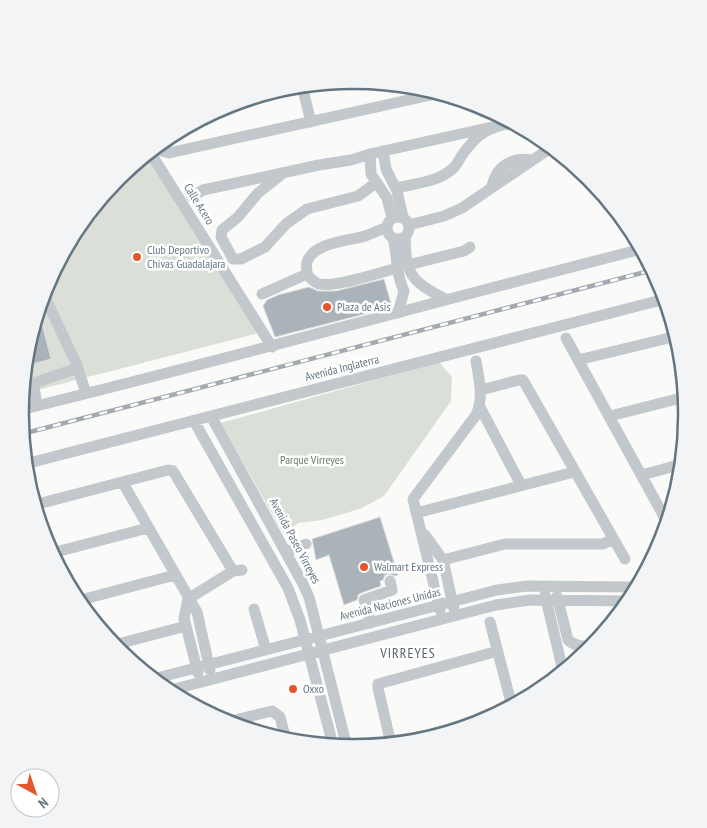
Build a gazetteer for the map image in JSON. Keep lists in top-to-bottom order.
{
  "streets": {
    "street": [
      "Calle Acero",
      "Avenida Inglaterra",
      "Avenida Paseo Virreyes",
      "Avenida Naciones Unidas"
    ]
  },
  "crossings": [
    ["Avenida Inglaterra", "Avenida Paseo Virreyes"],
    ["Avenida Paseo Virreyes", "Avenida Naciones Unidas"]
  ],
  "districts": ["VIRREYES"],
  "parks": ["Parque Virreyes"],
  "places": [
    "Club Deportivo Chivas Guadalajara",
    "Plaza de Asis",
    "Walmart Express",
    "Oxxo"
  ],
  "north": "bottom right"
}
